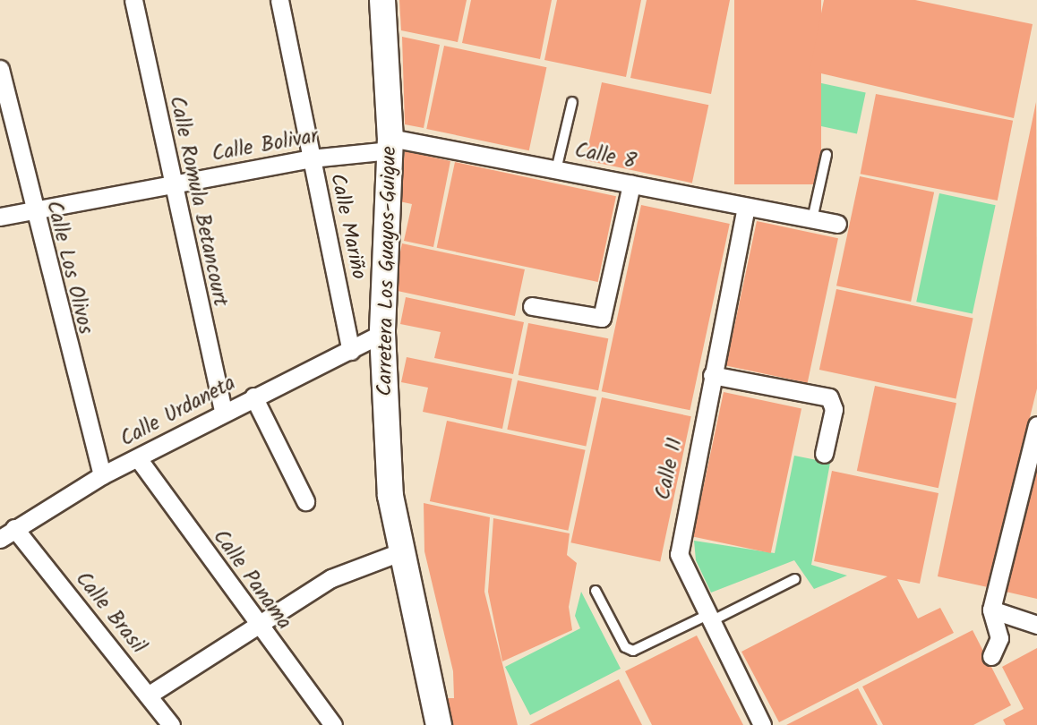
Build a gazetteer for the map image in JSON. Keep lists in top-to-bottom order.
{
  "streets": {
    "main road": ["Carretera Los Guayos-Guigue"],
    "street": [
      "Calle Bolivar",
      "Calle 8",
      "Calle Romula Betancourt",
      "Calle Mariño",
      "Calle Los Olivos",
      "Calle Urdaneta",
      "Calle 11",
      "Calle Panama",
      "Calle Brasil"
    ]
  },
  "crossings": [
    ["Calle Bolivar", "Calle 8"],
    ["Calle Bolivar", "Calle Romula Betancourt"],
    ["Calle Bolivar", "Calle Mariño"],
    ["Calle Bolivar", "Calle Los Olivos"],
    ["Calle Bolivar", "Carretera Los Guayos-Guigue"],
    ["Calle 8", "Carretera Los Guayos-Guigue"],
    ["Calle 8", "Calle 11"],
    ["Calle Romula Betancourt", "Calle Urdaneta"],
    ["Calle Mariño", "Calle Urdaneta"],
    ["Calle Los Olivos", "Calle Urdaneta"],
    ["Carretera Los Guayos-Guigue", "Calle Urdaneta"],
    ["Calle Urdaneta", "Calle Panama"],
    ["Calle Urdaneta", "Calle Brasil"]
  ]
}
